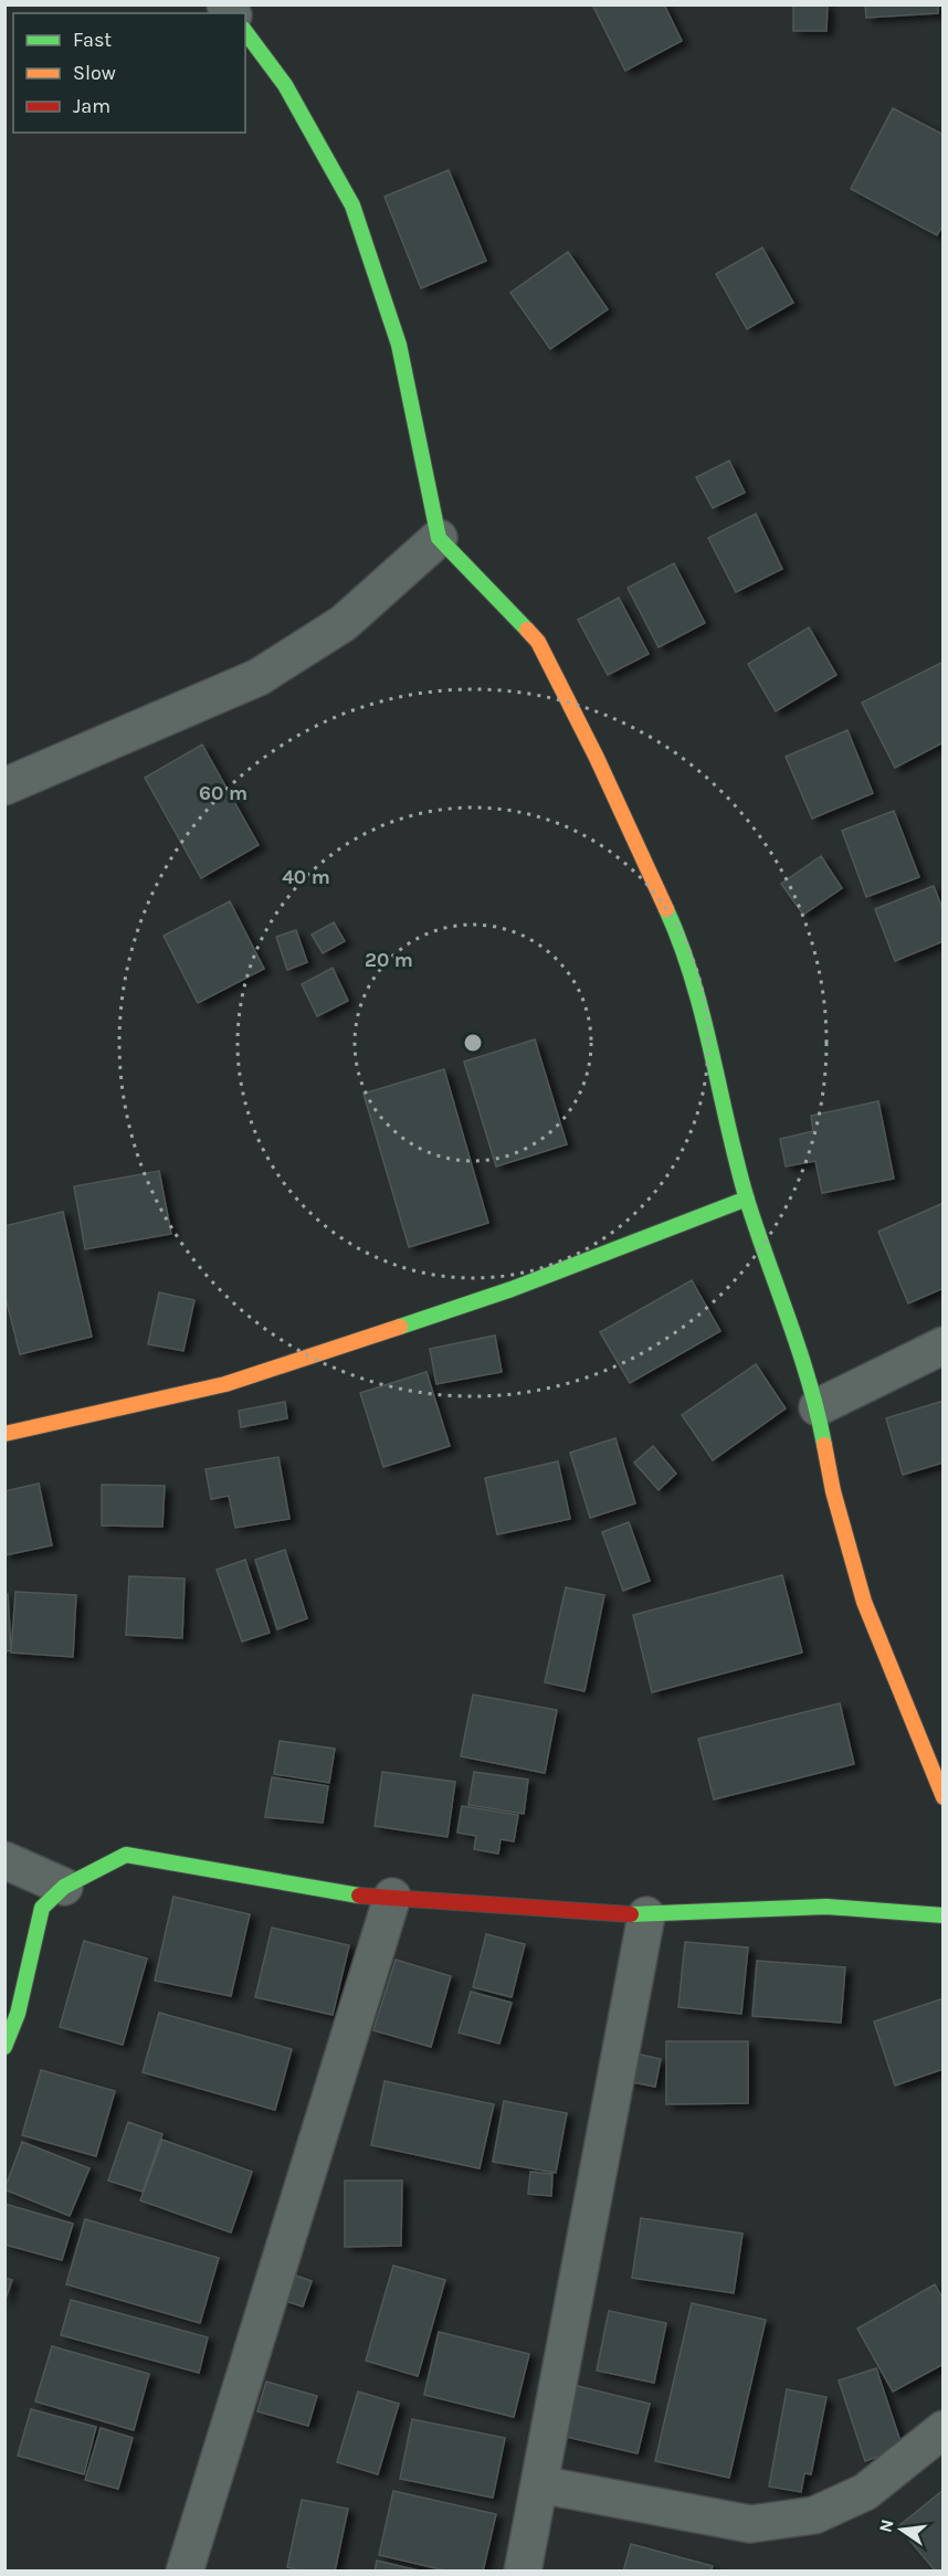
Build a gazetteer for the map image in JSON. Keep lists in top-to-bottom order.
{
  "legend": ["Fast", "Slow", "Jam"],
  "north": "left",
  "rings": ["60 m", "40 m", "20 m"]
}
